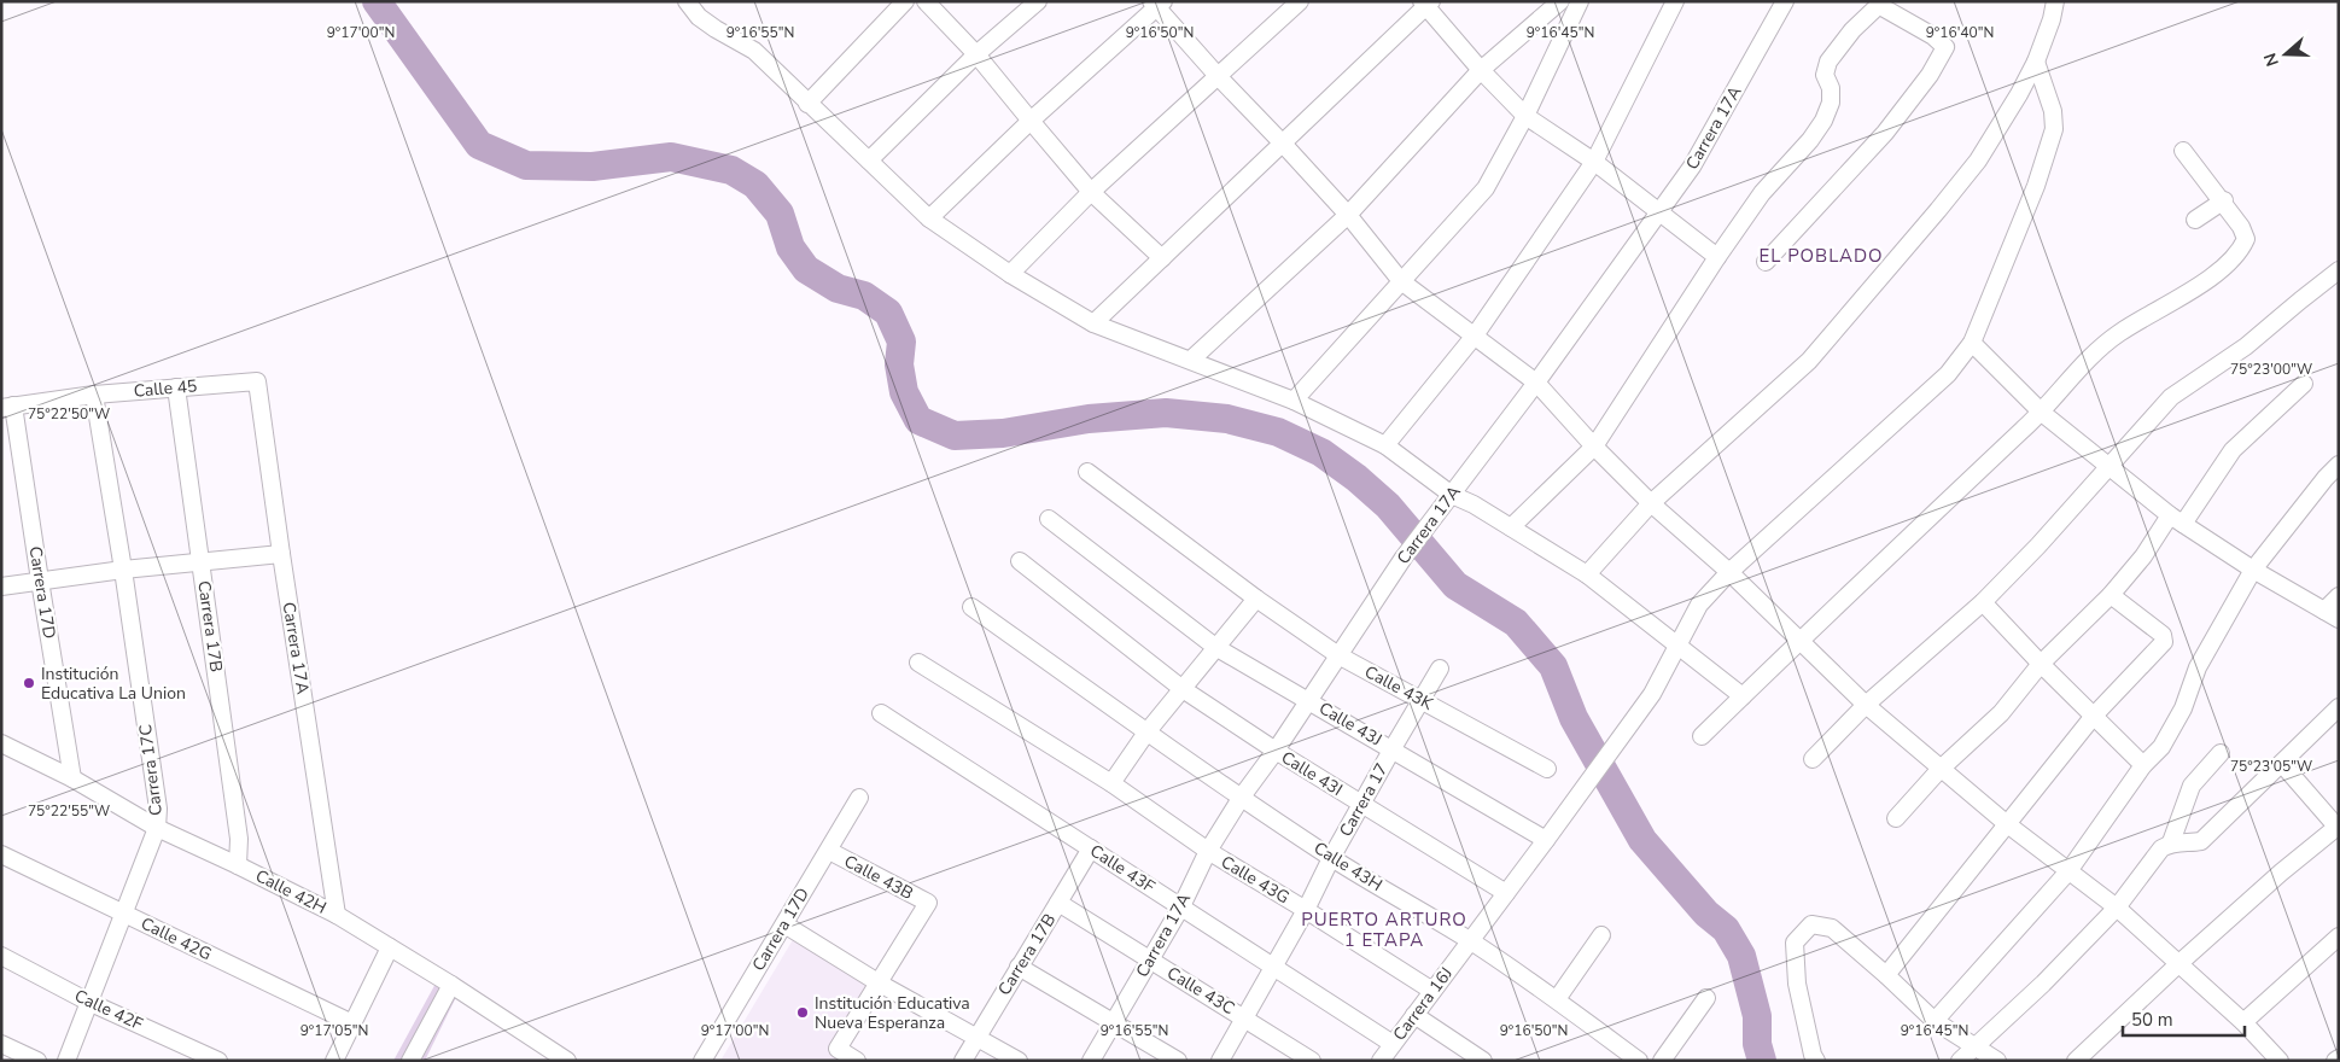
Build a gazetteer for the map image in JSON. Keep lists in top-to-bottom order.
{
  "streets": {
    "street": [
      "Carrera 17A",
      "Calle 45",
      "Carrera 17D",
      "Carrera 17B",
      "Calle 43K",
      "Calle 43J",
      "Carrera 17C",
      "Calle 43I",
      "Carrera 17",
      "Calle 43H",
      "Calle 43F",
      "Calle 43B",
      "Calle 43G",
      "Calle 42H",
      "Calle 42G",
      "Calle 43C",
      "Carrera 16J",
      "Calle 42F"
    ]
  },
  "crossings": [
    ["Carrera 17A", "Calle 45"],
    ["Carrera 17A", "Calle 43K"],
    ["Carrera 17A", "Calle 43J"],
    ["Carrera 17A", "Calle 43I"],
    ["Carrera 17A", "Calle 43H"],
    ["Carrera 17A", "Calle 43F"],
    ["Carrera 17A", "Calle 43G"],
    ["Carrera 17A", "Calle 42H"],
    ["Carrera 17A", "Calle 43C"],
    ["Calle 45", "Carrera 17D"],
    ["Calle 45", "Carrera 17B"],
    ["Calle 45", "Carrera 17C"],
    ["Carrera 17D", "Calle 43B"],
    ["Carrera 17D", "Calle 42H"],
    ["Carrera 17B", "Calle 43F"],
    ["Carrera 17B", "Calle 42H"],
    ["Carrera 17B", "Calle 43C"],
    ["Calle 43K", "Carrera 17"],
    ["Calle 43J", "Carrera 17"],
    ["Calle 43J", "Carrera 16J"],
    ["Carrera 17C", "Calle 42H"],
    ["Carrera 17C", "Calle 42G"],
    ["Carrera 17C", "Calle 42F"],
    ["Calle 43I", "Carrera 17"],
    ["Calle 43I", "Carrera 16J"],
    ["Carrera 17", "Calle 43H"],
    ["Carrera 17", "Calle 43F"],
    ["Carrera 17", "Calle 43G"],
    ["Carrera 17", "Calle 43C"],
    ["Calle 43H", "Carrera 16J"],
    ["Calle 43F", "Carrera 16J"],
    ["Calle 43G", "Carrera 16J"]
  ],
  "districts": ["EL POBLADO", "PUERTO ARTURO 1 ETAPA"],
  "places": ["Institución Educativa La Union", "Institución Educativa Nueva Esperanza"],
  "scale_bar": "50 m",
  "north": "left",
  "coordinates": [
    "9°16'45\"N",
    "9°17'00\"N",
    "9°16'55\"N",
    "9°16'50\"N",
    "9°16'40\"N",
    "75°23'00\"W",
    "75°22'50\"W",
    "75°23'05\"W",
    "75°22'55\"W",
    "9°17'05\"N"
  ]
}
